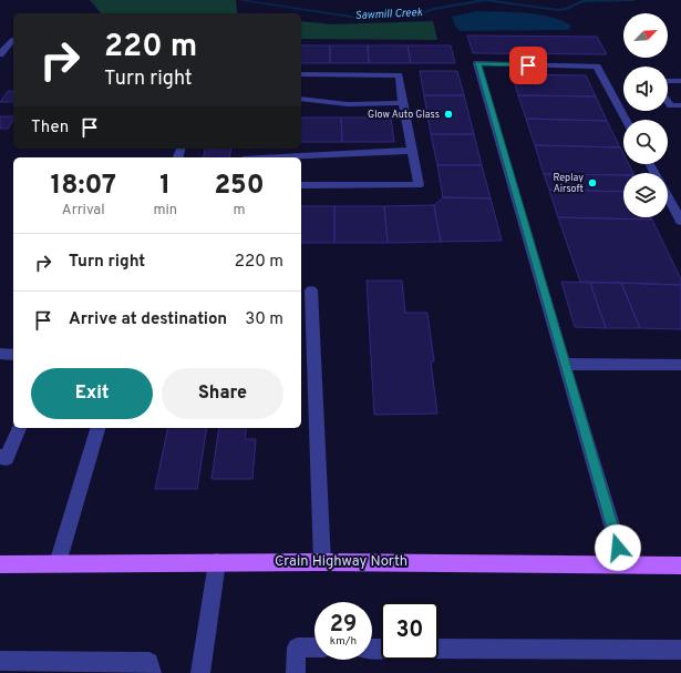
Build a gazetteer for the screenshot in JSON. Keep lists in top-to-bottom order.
{
  "streets": {
    "main road": ["Crain Highway North"]
  },
  "water": ["Sawmill Creek"],
  "places": ["Glow Auto Glass", "Replay Airsoft"],
  "north": "top right",
  "page": {
    "turn": ["220 m", "Turn right"],
    "then": "Then",
    "eta": [
      "18:07",
      "Arrival",
      "1",
      "min",
      "250",
      "m"
    ],
    "list": [
      {
        "name": "Turn right",
        "value": "220 m"
      },
      {
        "name": "Arrive at destination",
        "value": "30 m"
      }
    ],
    "buttons": ["Exit", "Share"],
    "speed": "29 km/h",
    "limit": "30"
  }
}
